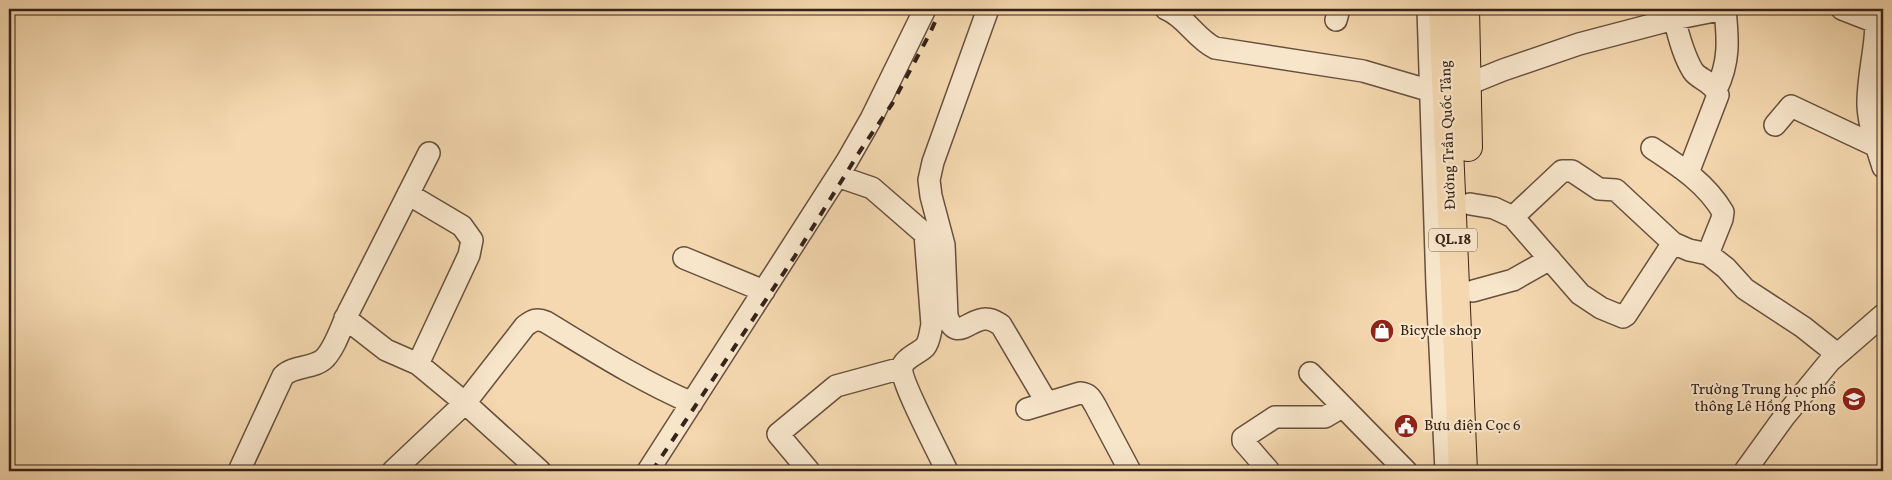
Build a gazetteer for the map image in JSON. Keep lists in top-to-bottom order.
{
  "streets": {
    "highway": ["Đường Trần Quốc Tảng", "QL.18"]
  },
  "places": {
    "shop": ["Bicycle shop"],
    "school or university": ["Trường Trung học phổ thông Lê Hồng Phong"],
    "public building": ["Bưu điện Cọc 6"]
  }
}
